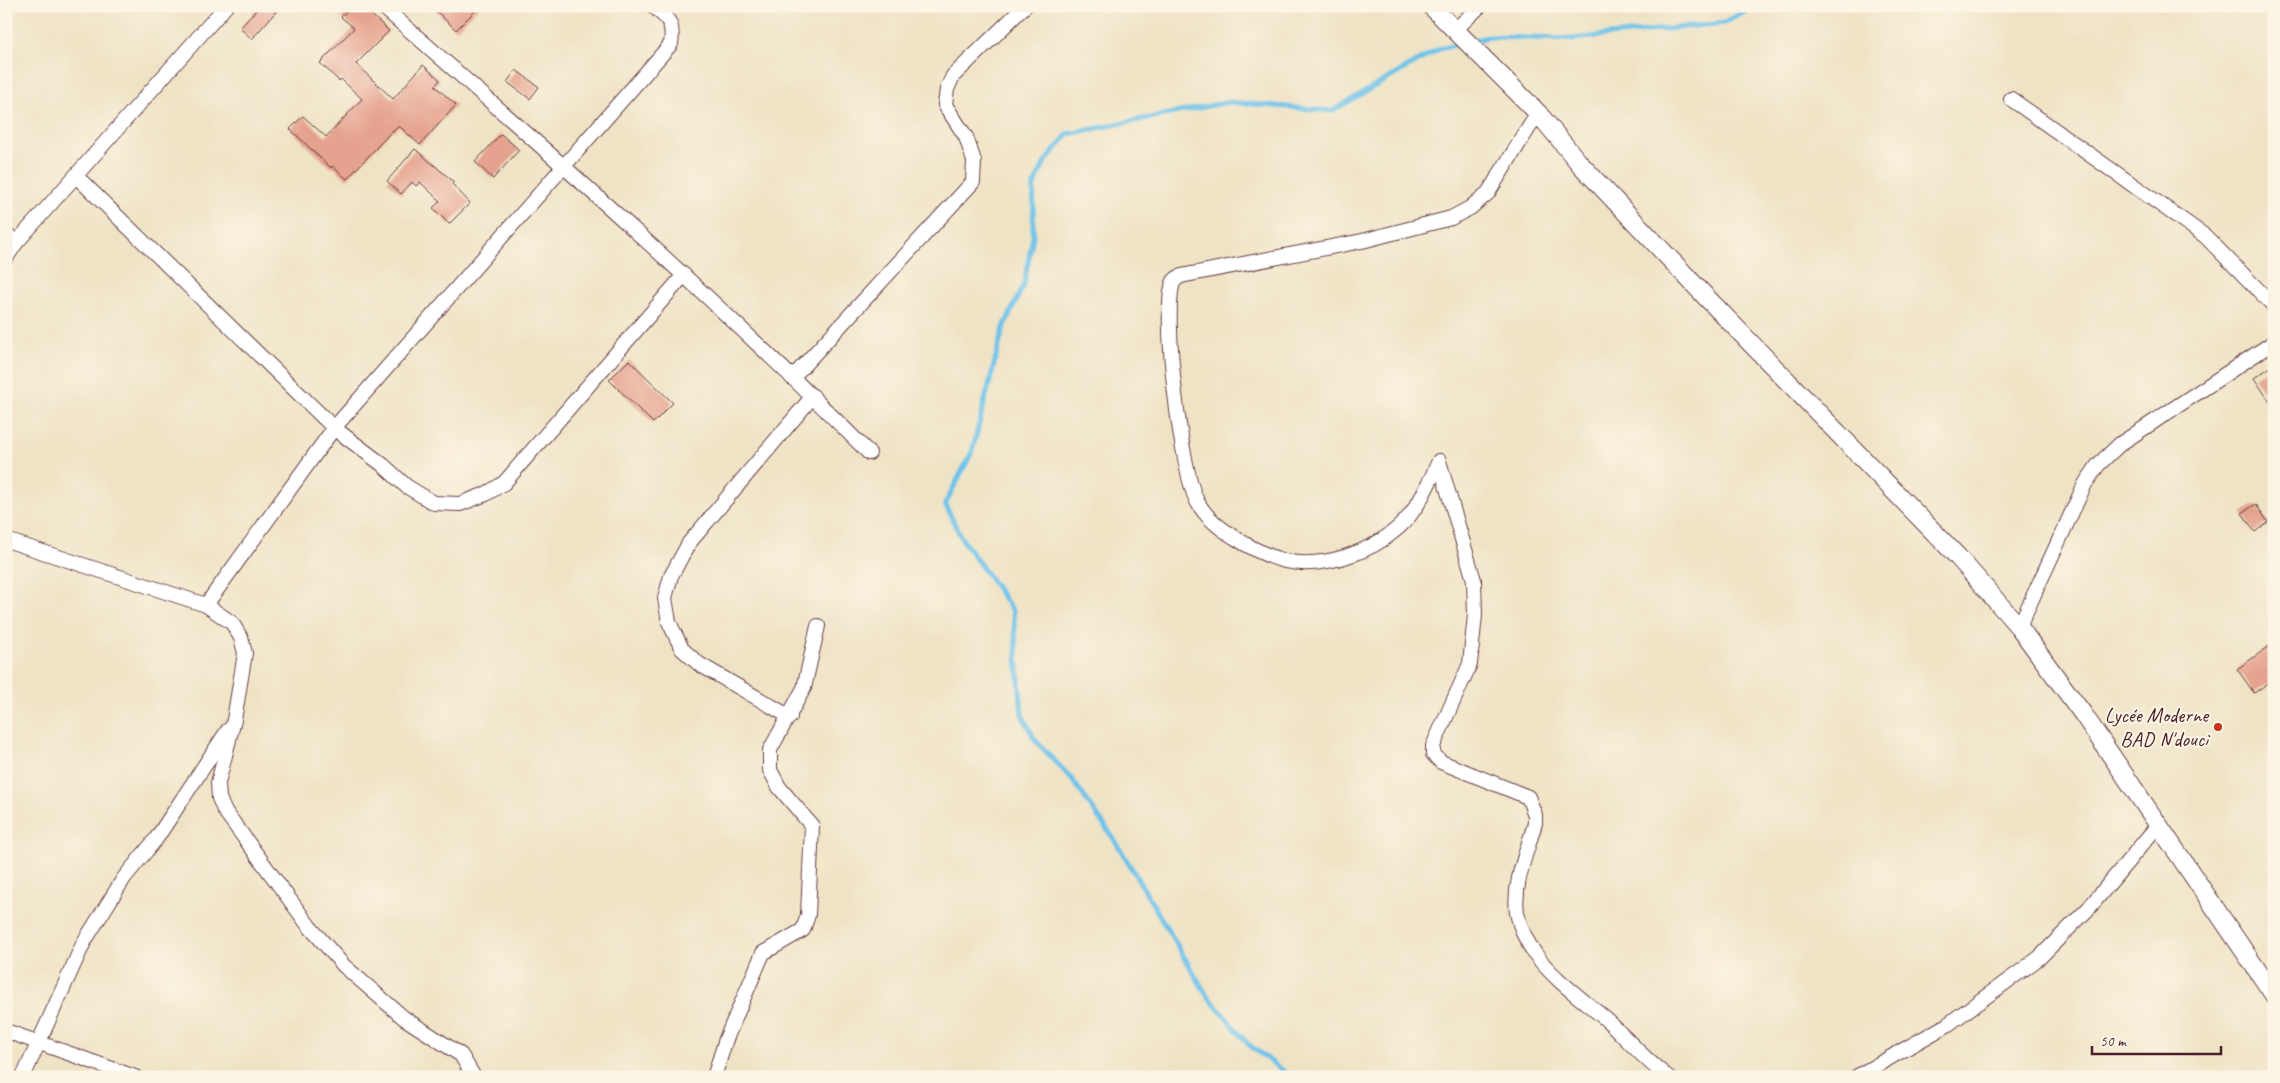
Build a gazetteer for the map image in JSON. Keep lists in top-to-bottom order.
{
  "places": ["Lycée Moderne BAD N'douci"],
  "scale_bar": "50 m"
}
